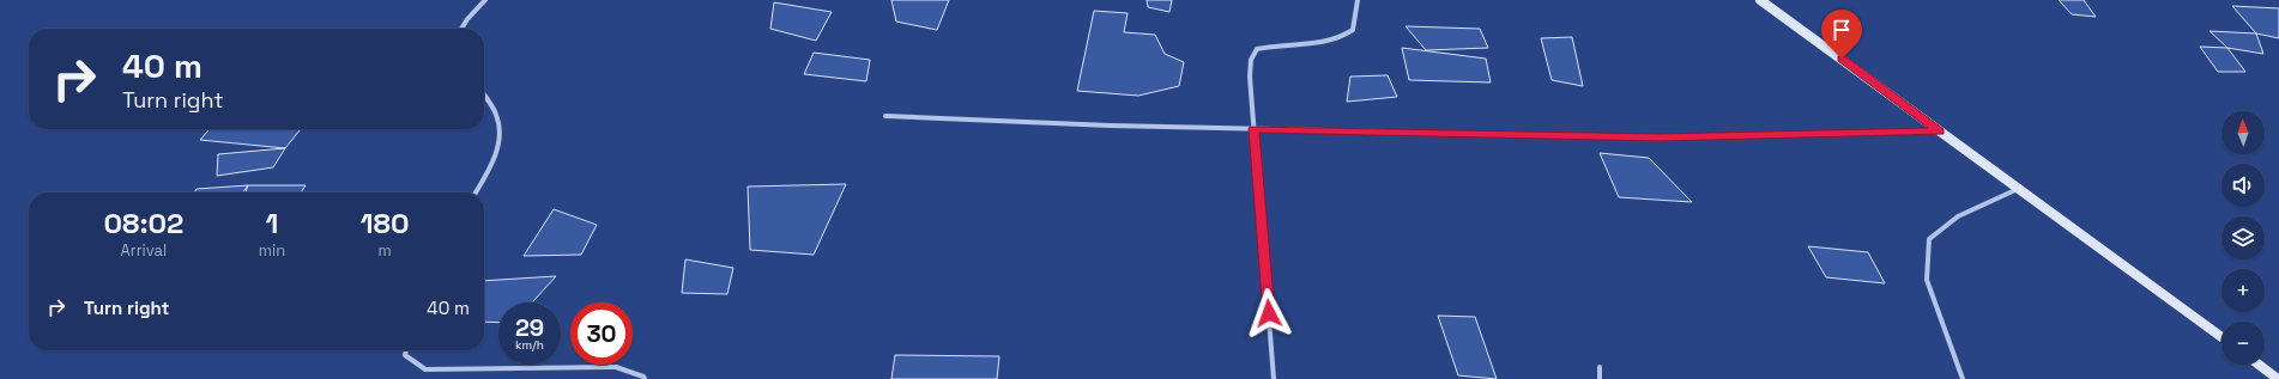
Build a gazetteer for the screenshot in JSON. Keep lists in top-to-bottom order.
{
  "north": "top",
  "page": {
    "turn": ["40 m", "Turn right"],
    "map_buttons": ["+", "−"],
    "eta": [
      "08:02",
      "Arrival",
      "1",
      "min",
      "180",
      "m"
    ],
    "list": [
      {
        "name": "Turn right",
        "value": "40 m"
      }
    ],
    "speed": "29 km/h",
    "limit": "30"
  }
}
